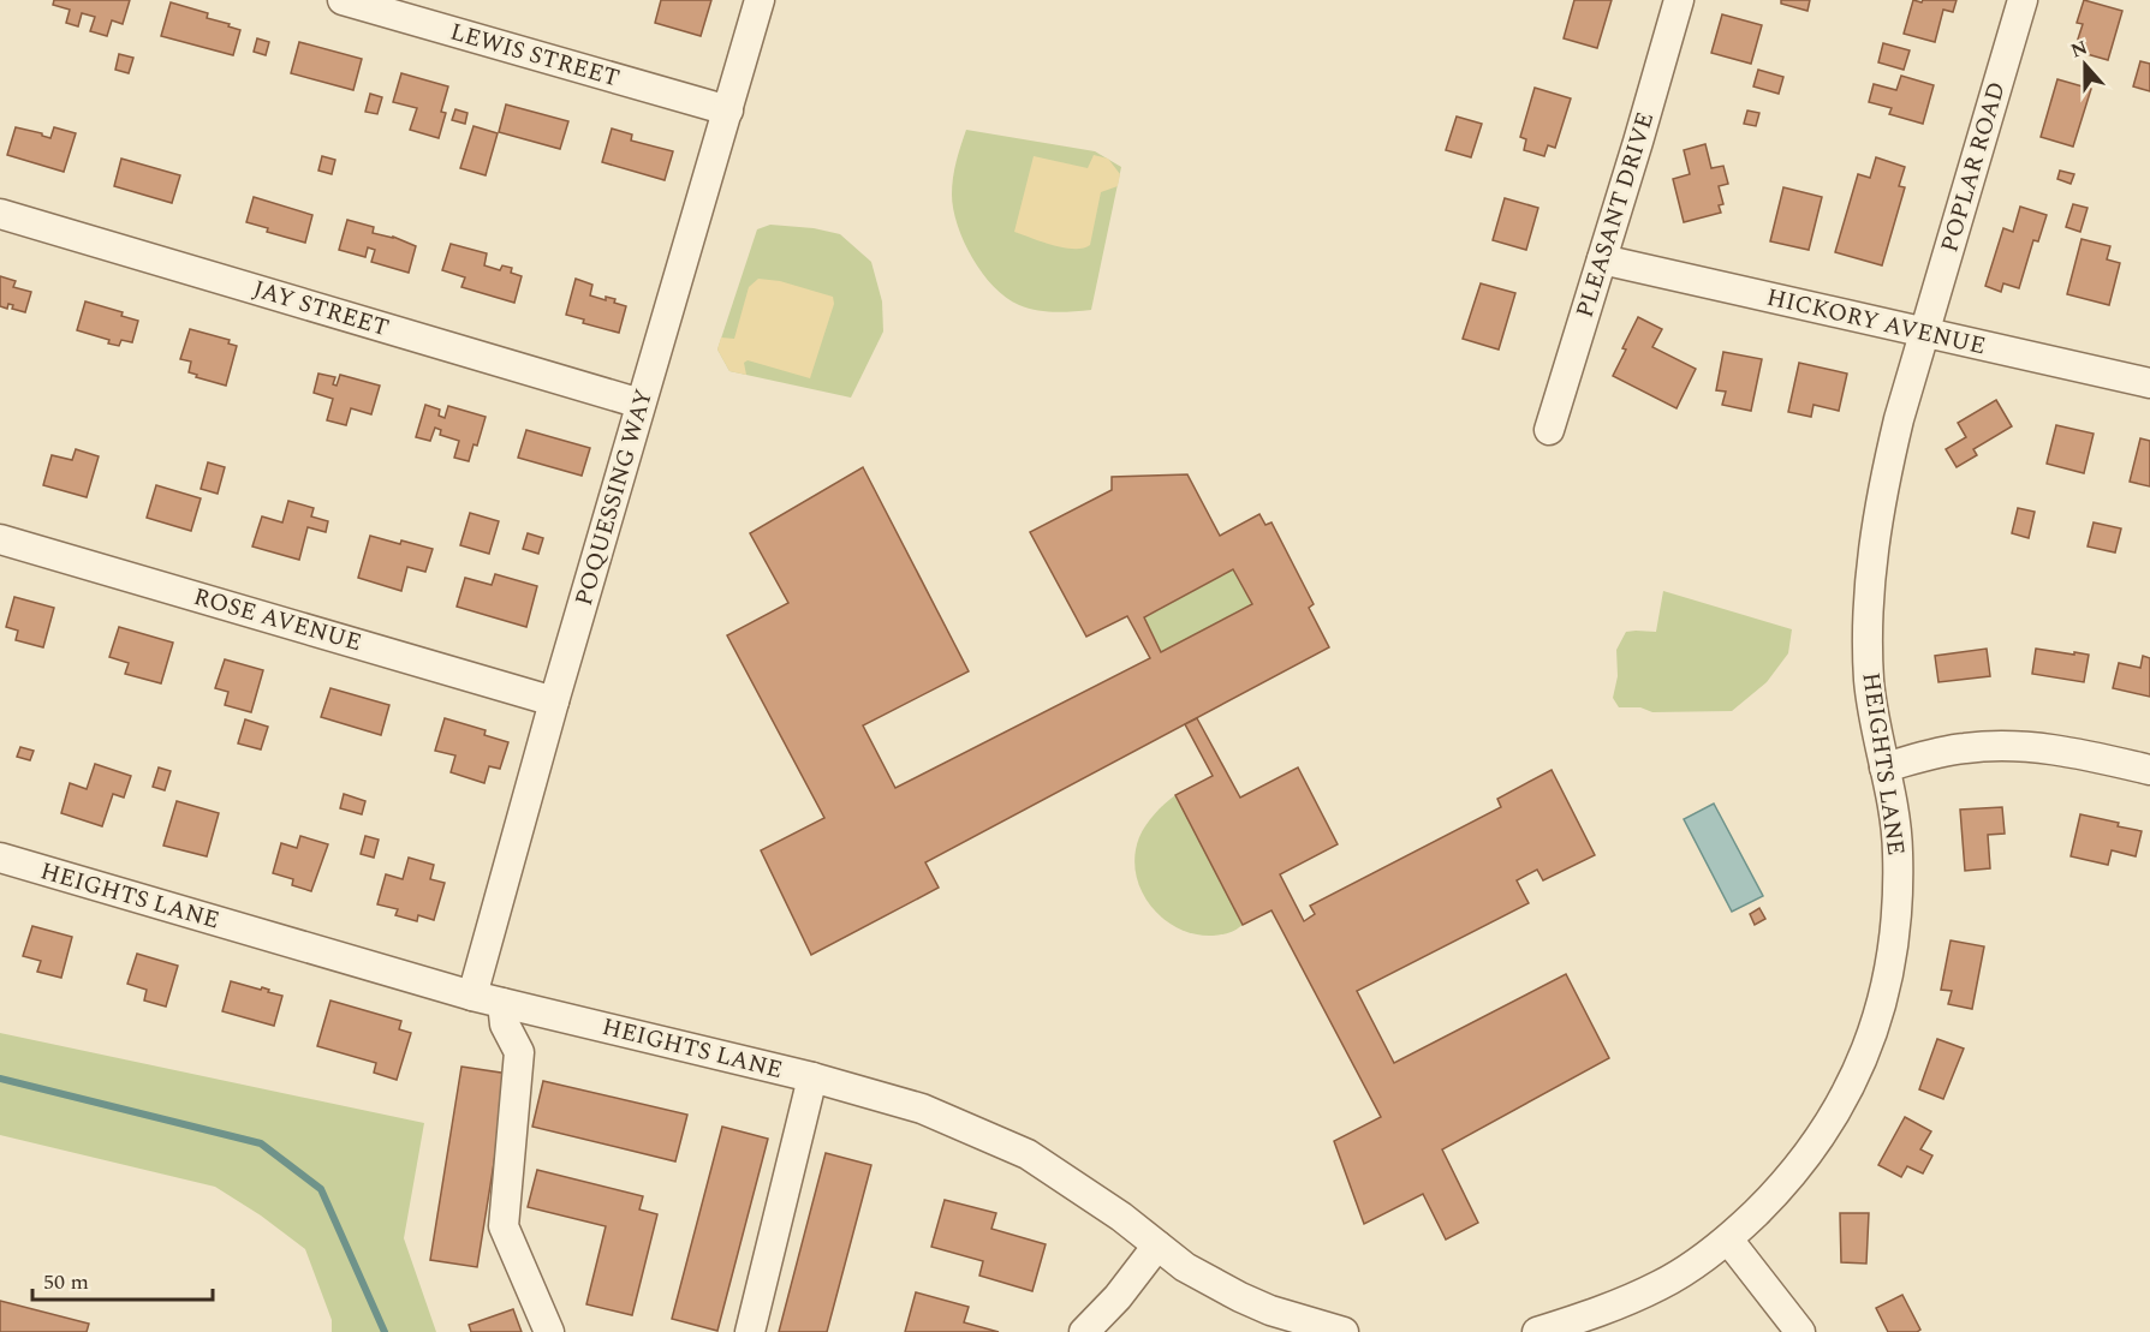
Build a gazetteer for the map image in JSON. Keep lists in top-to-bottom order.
{
  "streets": {
    "street": [
      "LEWIS STREET",
      "POPLAR ROAD",
      "PLEASANT DRIVE",
      "JAY STREET",
      "HICKORY AVENUE",
      "POQUESSING WAY",
      "ROSE AVENUE",
      "HEIGHTS LANE"
    ]
  },
  "crossings": [
    ["LEWIS STREET", "POQUESSING WAY"],
    ["POPLAR ROAD", "HICKORY AVENUE"],
    ["POPLAR ROAD", "HEIGHTS LANE"],
    ["PLEASANT DRIVE", "HICKORY AVENUE"],
    ["JAY STREET", "POQUESSING WAY"],
    ["HICKORY AVENUE", "HEIGHTS LANE"],
    ["POQUESSING WAY", "ROSE AVENUE"],
    ["POQUESSING WAY", "HEIGHTS LANE"]
  ],
  "scale_bar": "50 m",
  "north": "top"
}
